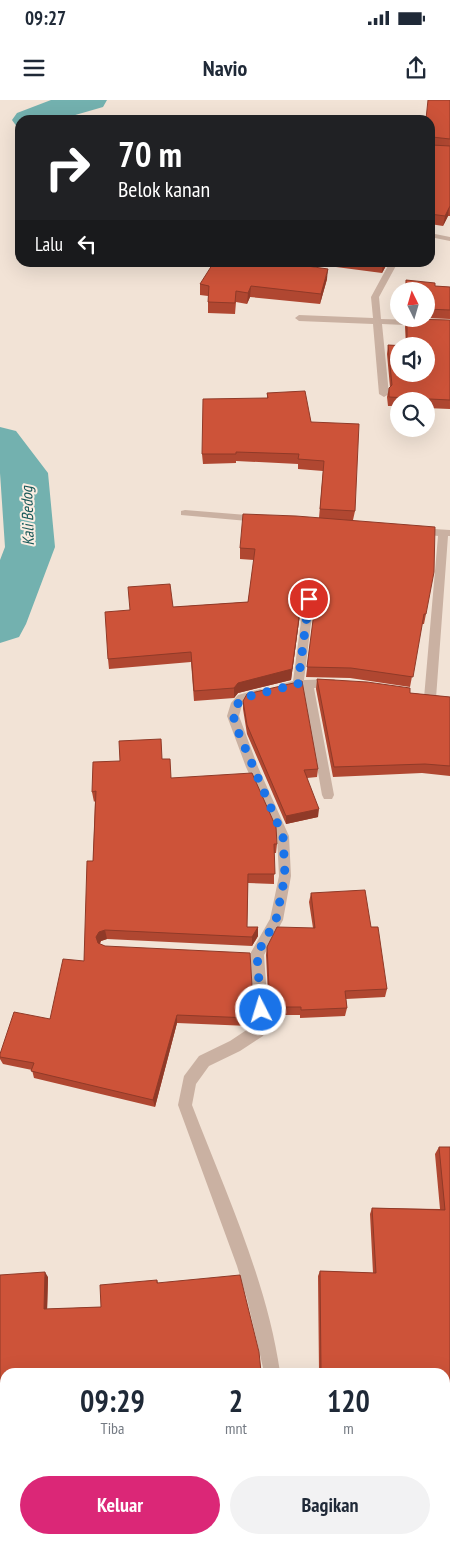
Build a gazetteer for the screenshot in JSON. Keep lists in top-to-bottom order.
{
  "water": ["Kali Bedog"],
  "north": "top",
  "page": {
    "status": "09:27",
    "header": "Navio",
    "turn": ["70 m", "Belok kanan"],
    "then": "Lalu",
    "eta": [
      "09:29",
      "Tiba",
      "2",
      "mnt",
      "120",
      "m"
    ],
    "buttons": ["Keluar", "Bagikan"]
  }
}
